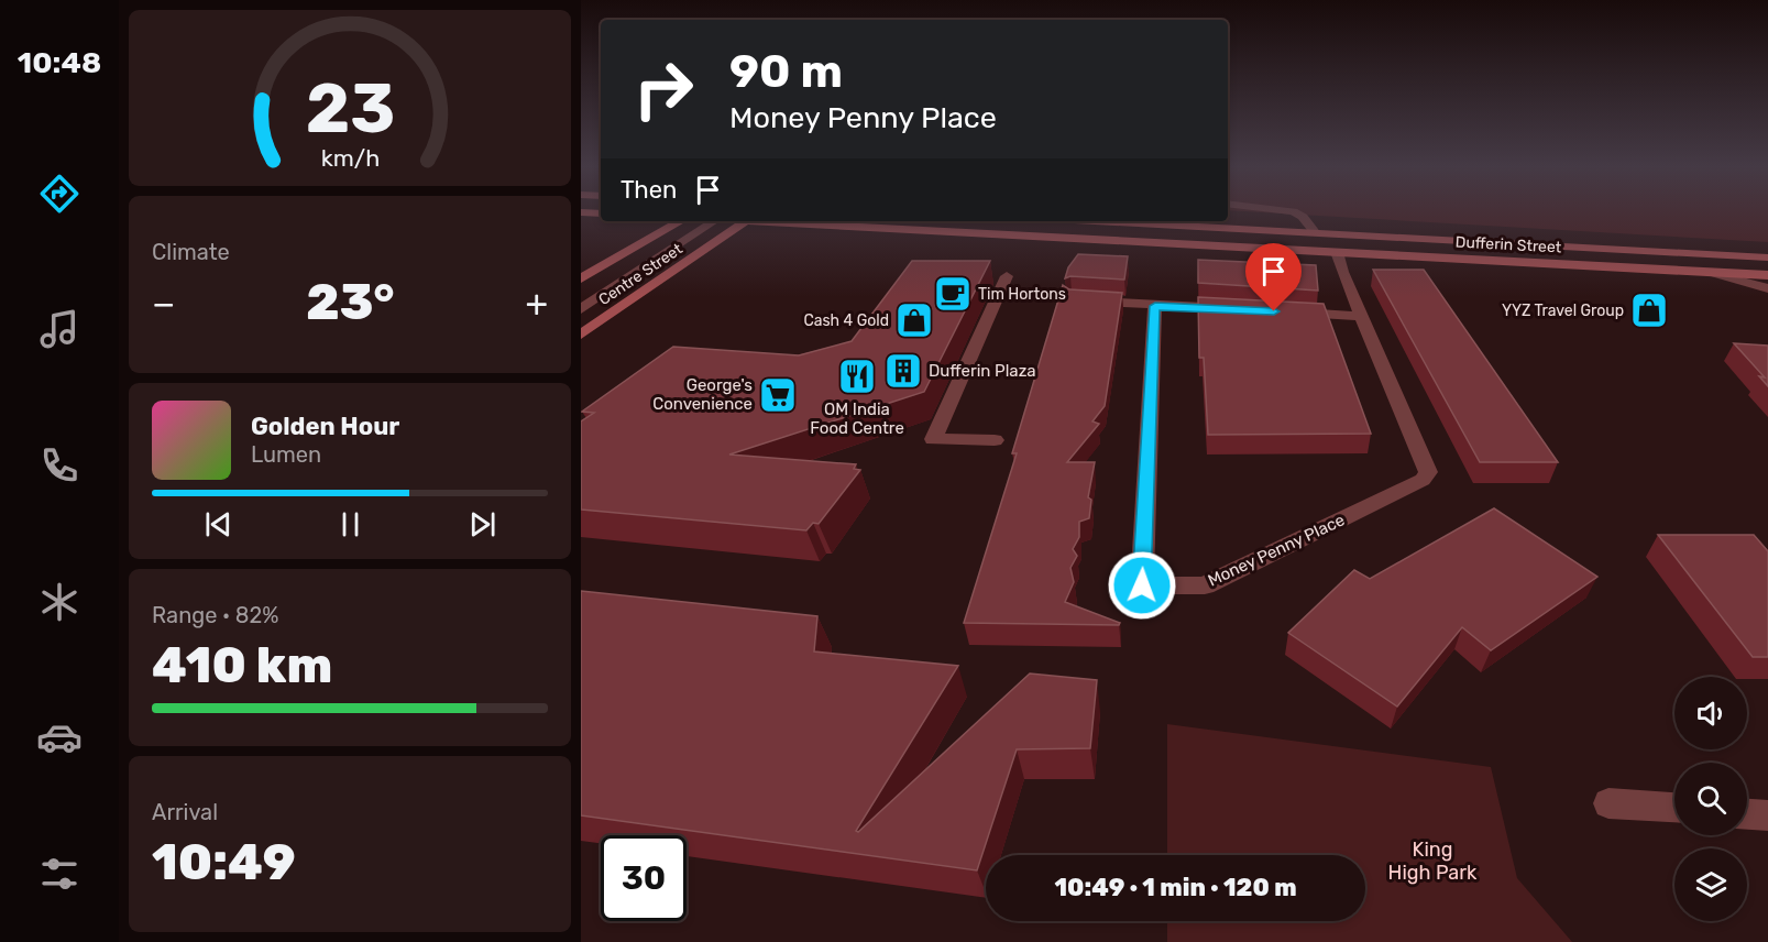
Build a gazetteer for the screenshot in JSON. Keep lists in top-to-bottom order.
{
  "streets": {
    "main road": ["Dufferin Street", "Centre Street"],
    "street": ["Money Penny Place"]
  },
  "crossings": [
    ["Dufferin Street", "Money Penny Place"]
  ],
  "parks": ["King High Park"],
  "places": {
    "cafe": ["Tim Hortons"],
    "shop": ["YYZ Travel Group", "Cash 4 Gold"],
    "building": ["Dufferin Plaza"],
    "restaurant": ["OM India Food Centre"],
    "supermarket": ["George's Convenience"]
  },
  "page": {
    "tabs": "10:48",
    "turn": ["90 m", "Money Penny Place"],
    "then": "Then",
    "tile": [
      "Climate",
      ["Range · 82%", "410 km"],
      ["Arrival", "10:49"]
    ],
    "heat": ["−", "23°", "+"],
    "song": ["Golden Hour", "Lumen"],
    "limit": "30",
    "trip": "10:49 · 1 min · 120 m",
    "gauge": ["23", "km/h"]
  }
}
